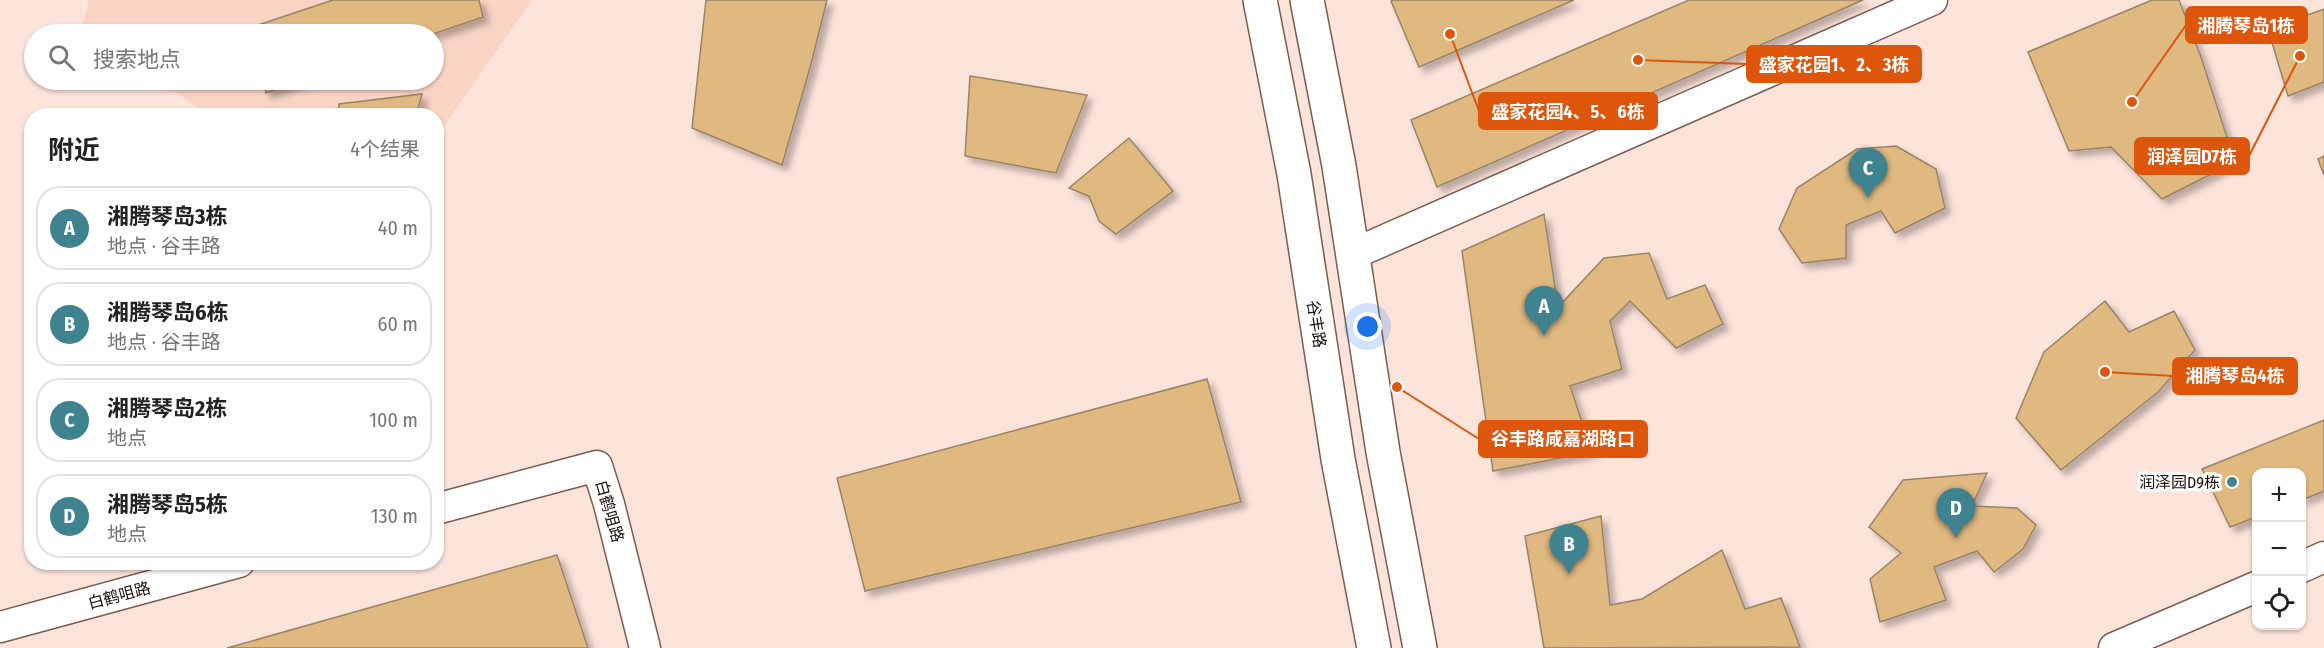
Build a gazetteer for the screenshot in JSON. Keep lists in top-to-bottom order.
{
  "streets": {
    "street": ["谷丰路", "白鹤咀路"]
  },
  "places": [
    "盛家花园4、5、6栋",
    "润泽园D7栋",
    "盛家花园1、2、3栋",
    "湘腾琴岛1栋",
    "湘腾琴岛4栋",
    "谷丰路咸嘉湖路口",
    "润泽园D9栋"
  ],
  "page": {
    "search": "搜索地点",
    "heading": ["附近", "4个结果"],
    "pins": [
      "C",
      "A",
      "D",
      "B"
    ],
    "list": [
      {
        "mark": "A",
        "name": "湘腾琴岛3栋",
        "note": "地点 · 谷丰路",
        "value": "40 m"
      },
      {
        "mark": "B",
        "name": "湘腾琴岛6栋",
        "note": "地点 · 谷丰路",
        "value": "60 m"
      },
      {
        "mark": "C",
        "name": "湘腾琴岛2栋",
        "note": "地点",
        "value": "100 m"
      },
      {
        "mark": "D",
        "name": "湘腾琴岛5栋",
        "note": "地点",
        "value": "130 m"
      }
    ],
    "map_buttons": ["+", "−"]
  }
}
